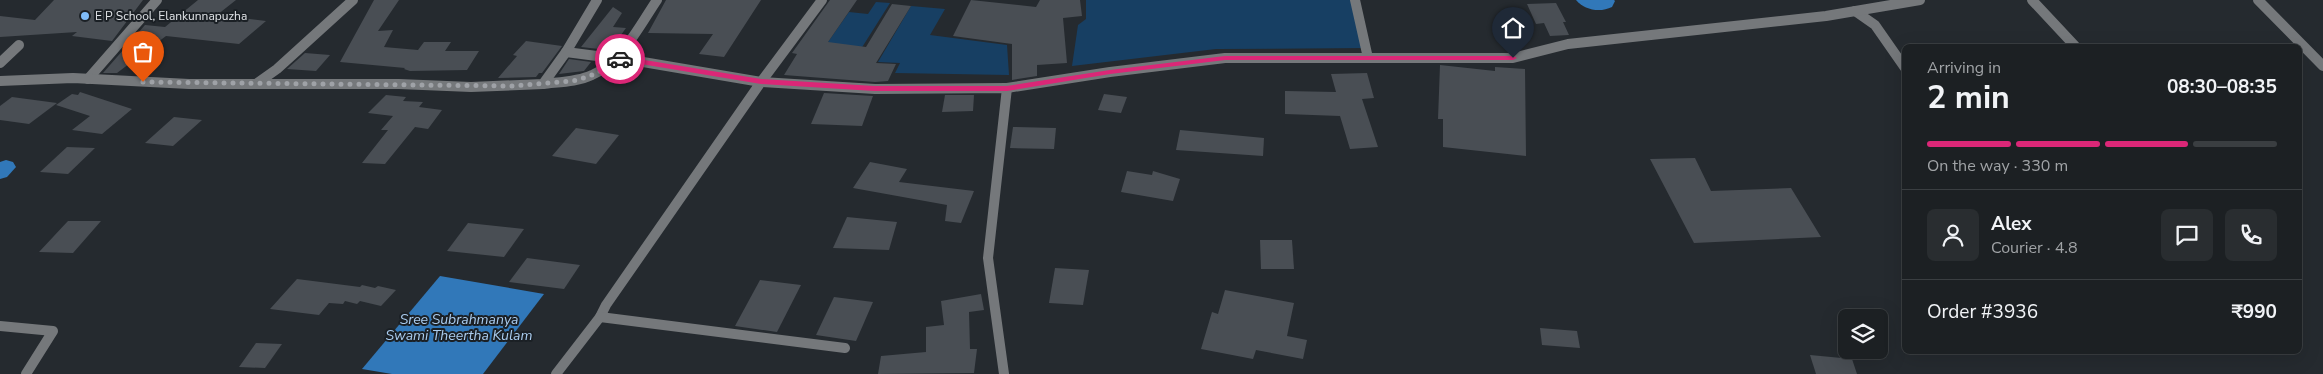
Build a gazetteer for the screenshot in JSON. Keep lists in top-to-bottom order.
{
  "water": ["Sree Subrahmanya Swami Theertha Kulam"],
  "places": ["E P School, Elankunnapuzha"],
  "page": {
    "heading": ["2 min", "Arriving in", "08:30–08:35"],
    "panel": [
      "Alex",
      "Courier · 4.8",
      "Order #3936",
      "₹990"
    ],
    "bar": "On the way · 330 m"
  }
}
